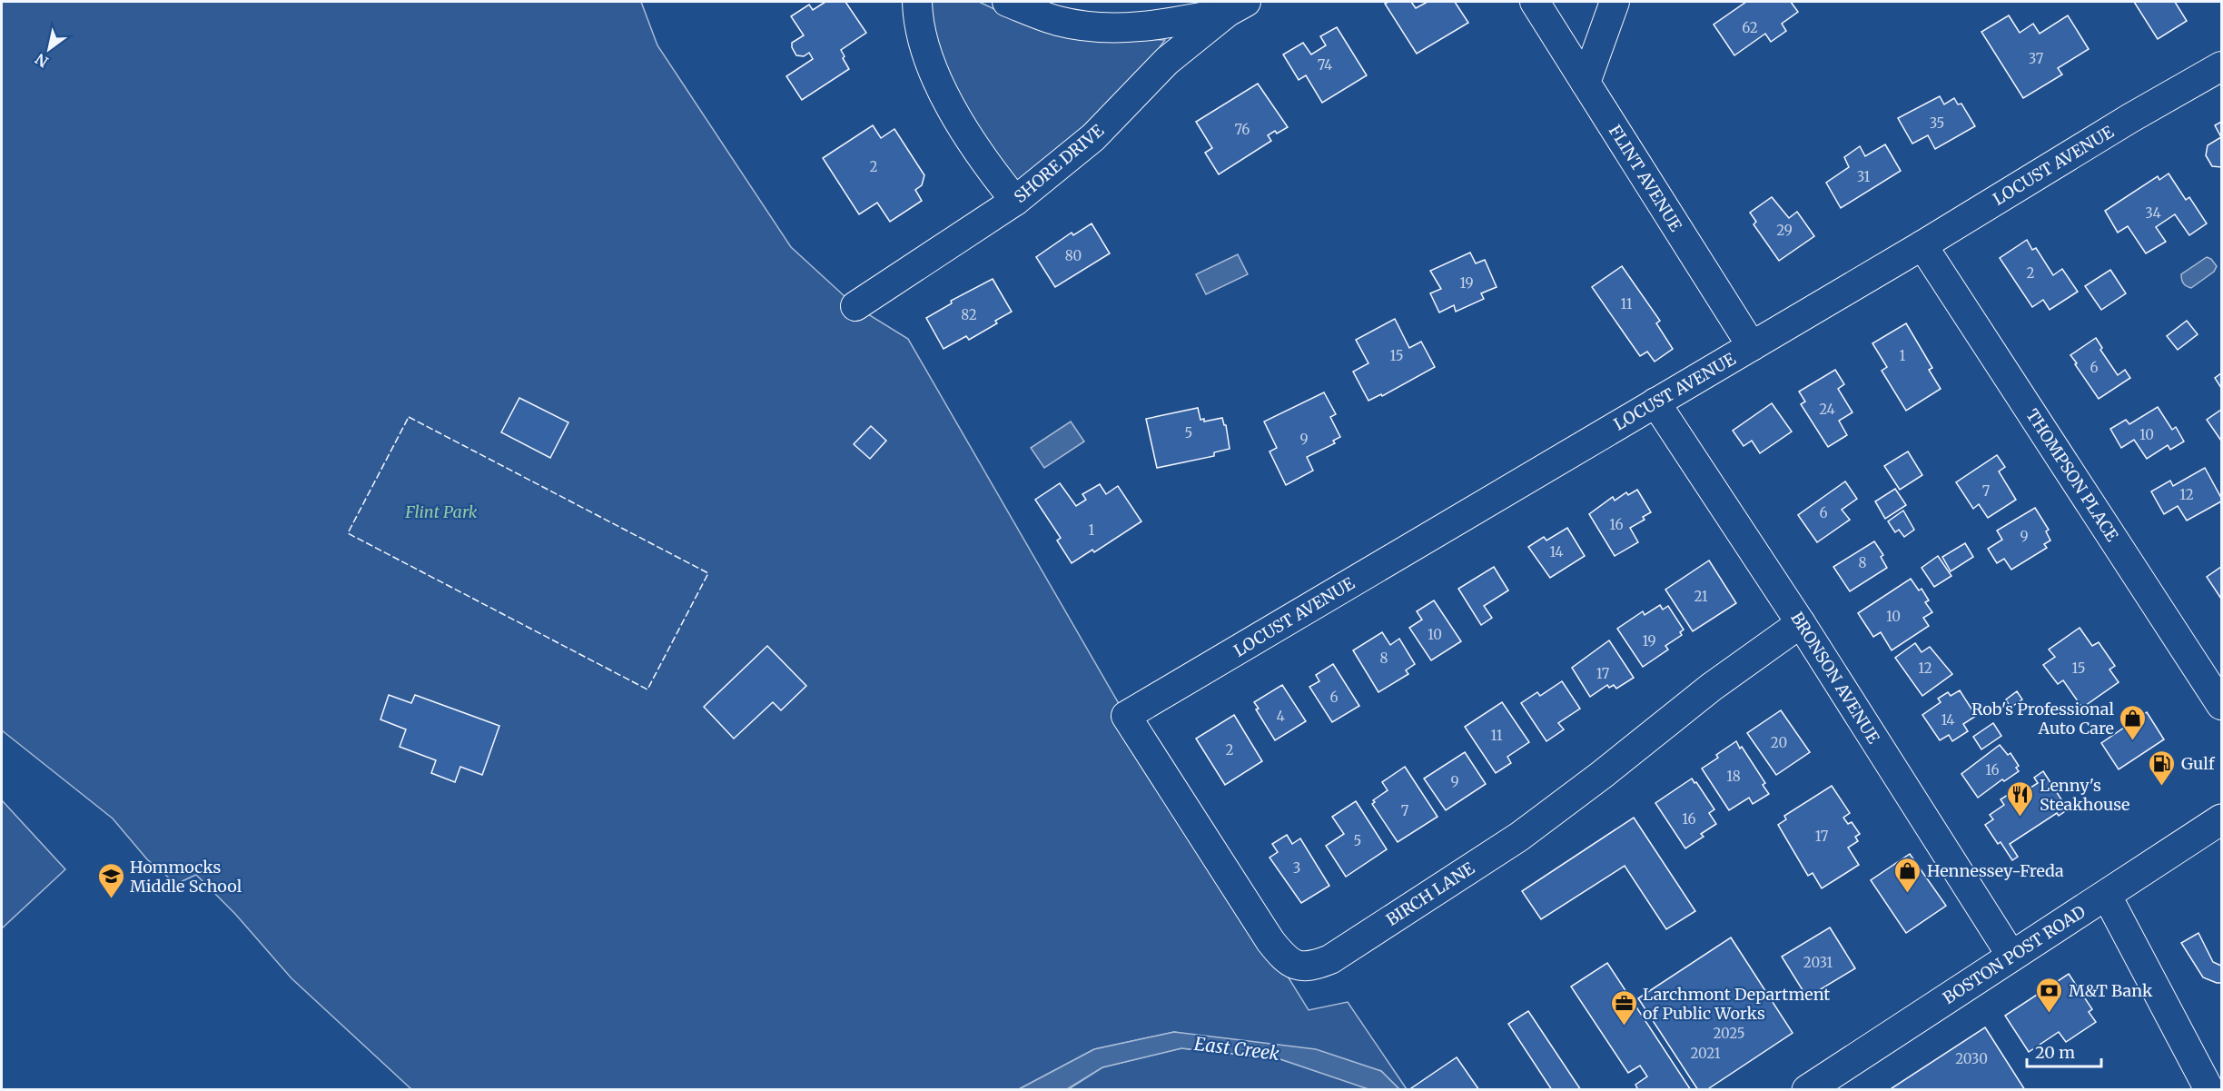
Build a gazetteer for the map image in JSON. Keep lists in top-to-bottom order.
{
  "streets": {
    "main road": ["BOSTON POST ROAD"],
    "street": [
      "SHORE DRIVE",
      "LOCUST AVENUE",
      "FLINT AVENUE",
      "THOMPSON PLACE",
      "BRONSON AVENUE",
      "BIRCH LANE"
    ]
  },
  "crossings": [
    ["LOCUST AVENUE", "FLINT AVENUE"],
    ["LOCUST AVENUE", "THOMPSON PLACE"],
    ["LOCUST AVENUE", "BRONSON AVENUE"],
    ["LOCUST AVENUE", "BIRCH LANE"],
    ["BRONSON AVENUE", "BIRCH LANE"],
    ["BRONSON AVENUE", "BOSTON POST ROAD"]
  ],
  "water": ["East Creek"],
  "parks": ["Flint Park"],
  "places": {
    "shop": ["Rob's Professional Auto Care", "Hennessey-Freda"],
    "fuel station": ["Gulf"],
    "restaurant": ["Lenny's Steakhouse"],
    "school or university": ["Hommocks Middle School"],
    "bank": ["M&T Bank"],
    "office": ["Larchmont Department of Public Works"]
  },
  "house_numbers": [
    "62",
    "37",
    "74",
    "35",
    "76",
    "2",
    "31",
    "34",
    "29",
    "80",
    "2",
    "19",
    "11",
    "82",
    "15",
    "1",
    "6",
    "24",
    "5",
    "10",
    "9",
    "7",
    "12",
    "6",
    "16",
    "1",
    "9",
    "14",
    "8",
    "21",
    "10",
    "10",
    "19",
    "8",
    "12",
    "15",
    "17",
    "6",
    "4",
    "14",
    "11",
    "20",
    "2",
    "16",
    "18",
    "9",
    "7",
    "16",
    "17",
    "5",
    "3",
    "2031",
    "2025",
    "2021",
    "2030"
  ],
  "scale_bar": "20 m",
  "north": "bottom left"
}
